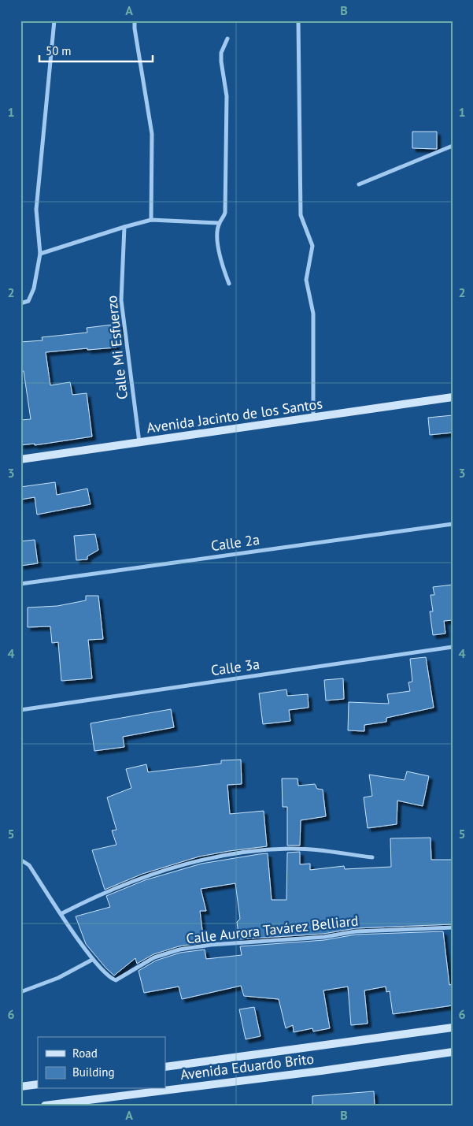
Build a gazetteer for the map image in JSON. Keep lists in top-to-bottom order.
{
  "streets": {
    "street": [
      "Calle Mi Esfuerzo",
      "Avenida Jacinto de los Santos",
      "Calle 2a",
      "Calle 3a",
      "Calle Aurora Tavárez Belliard",
      "Avenida Eduardo Brito"
    ]
  },
  "crossings": [
    ["Calle Mi Esfuerzo", "Avenida Jacinto de los Santos"]
  ],
  "legend": ["Road", "Building"],
  "scale_bar": "50 m",
  "grid": {
    "columns": ["A", "B"],
    "rows": [
      "1",
      "2",
      "3",
      "4",
      "5",
      "6"
    ]
  }
}
